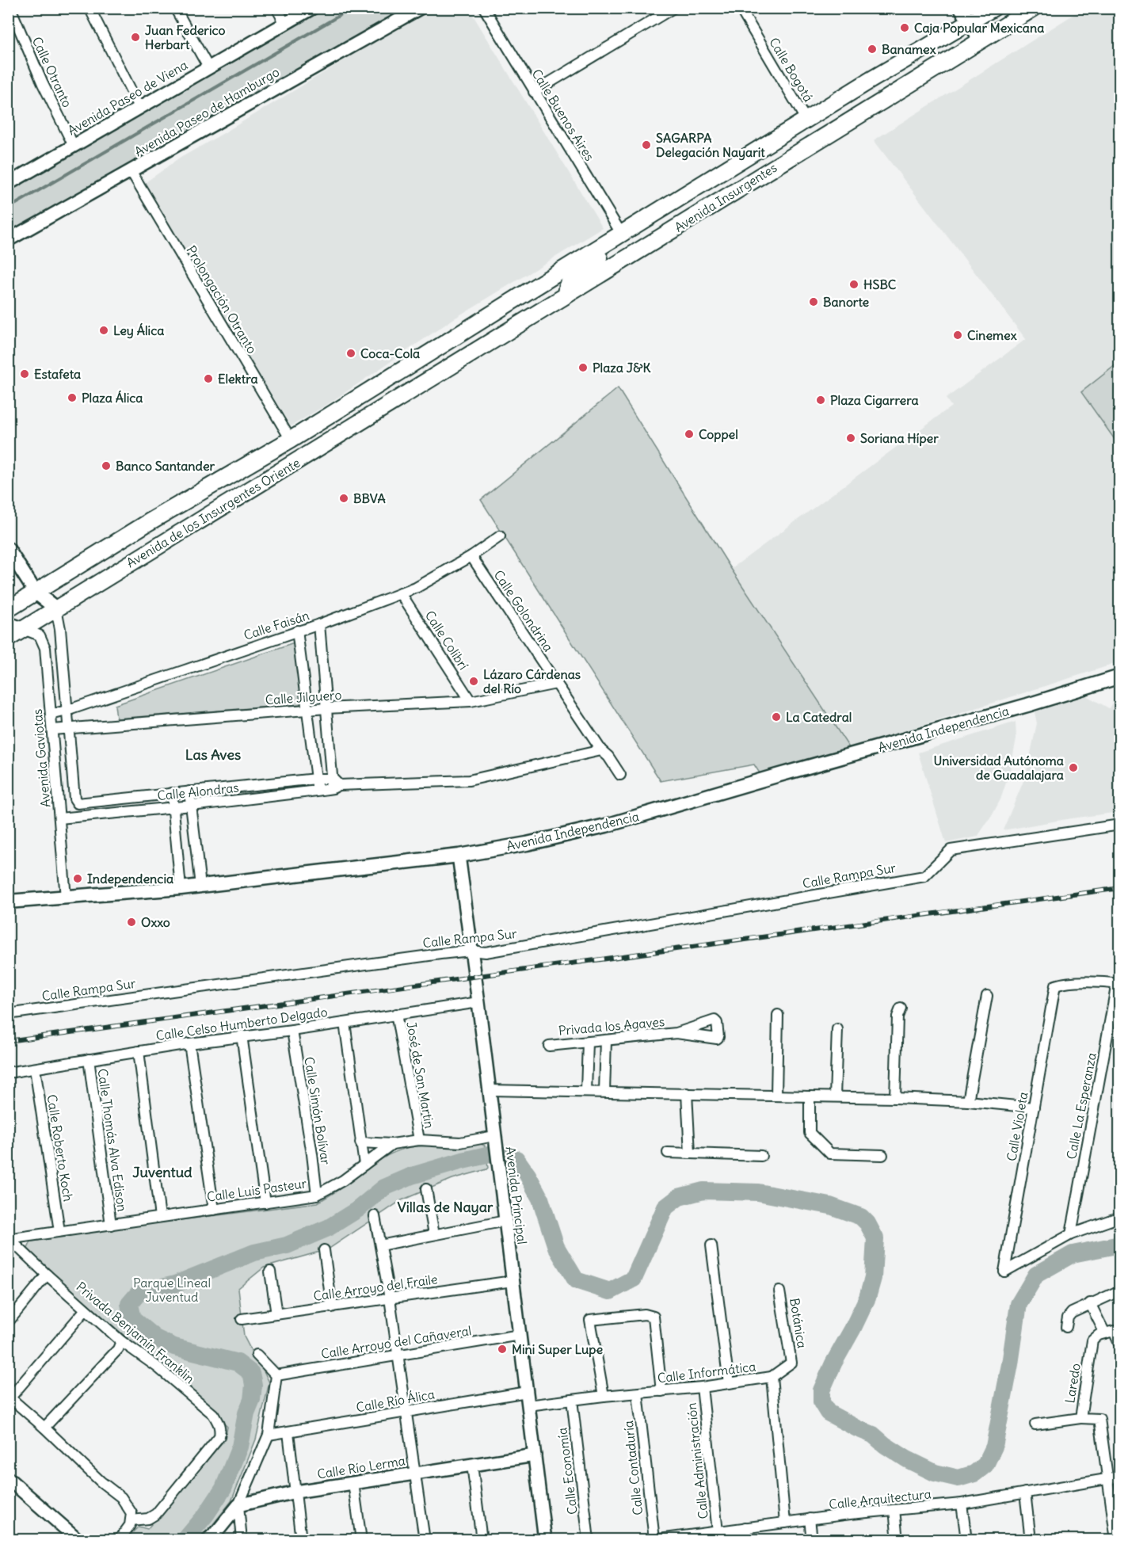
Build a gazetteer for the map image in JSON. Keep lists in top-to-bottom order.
{
  "streets": {
    "highway": ["Avenida Insurgentes", "Avenida de los Insurgentes Oriente"],
    "main road": ["Avenida Independencia"],
    "street": [
      "Calle Bogotá",
      "Calle Otranto",
      "Avenida Paseo de Viena",
      "Avenida Paseo de Hamburgo",
      "Calle Buenos Aires",
      "Prolongación Otranto",
      "Calle Golondrina",
      "Calle Faisán",
      "Calle Colibrí",
      "Calle Jilguero",
      "Avenida Gaviotas",
      "Calle Alondras",
      "Calle Rampa Sur",
      "Calle Celso Humberto Delgado",
      "Privada los Agaves",
      "José de San Martin",
      "Calle La Esperanza",
      "Calle Simón Bolívar",
      "Calle Violeta",
      "Calle Thomás Alva Edison",
      "Calle Roberto Koch",
      "Calle Luis Pasteur",
      "Avenida Principal",
      "Calle Arroyo del Fraile",
      "Botánica",
      "Privada Benjamín Franklin",
      "Calle Arroyo del Cañaveral",
      "Calle Informática",
      "Laredo",
      "Calle Río Álica",
      "Calle Administración",
      "Calle Río Lerma",
      "Calle Contaduría",
      "Calle Economía",
      "Calle Arquitectura"
    ]
  },
  "crossings": [
    ["Calle Bogotá", "Avenida Insurgentes"],
    ["Calle Otranto", "Avenida Paseo de Viena"],
    ["Avenida Paseo de Hamburgo", "Prolongación Otranto"],
    ["Calle Buenos Aires", "Avenida Insurgentes"],
    ["Avenida Insurgentes", "Avenida de los Insurgentes Oriente"],
    ["Prolongación Otranto", "Avenida de los Insurgentes Oriente"],
    ["Avenida de los Insurgentes Oriente", "Avenida Gaviotas"],
    ["Calle Golondrina", "Calle Faisán"],
    ["Calle Golondrina", "Calle Jilguero"],
    ["Calle Golondrina", "Calle Alondras"],
    ["Calle Faisán", "Calle Colibrí"],
    ["Calle Faisán", "Avenida Gaviotas"],
    ["Calle Colibrí", "Calle Jilguero"],
    ["Calle Jilguero", "Avenida Gaviotas"],
    ["Calle Jilguero", "Calle Alondras"],
    ["Avenida Independencia", "Avenida Gaviotas"],
    ["Avenida Independencia", "Avenida Principal"],
    ["Avenida Gaviotas", "Calle Alondras"],
    ["Calle Rampa Sur", "Avenida Principal"],
    ["Calle Celso Humberto Delgado", "José de San Martin"],
    ["Calle Celso Humberto Delgado", "Calle Simón Bolívar"],
    ["Calle Celso Humberto Delgado", "Calle Thomás Alva Edison"],
    ["Calle Celso Humberto Delgado", "Calle Roberto Koch"],
    ["Calle Celso Humberto Delgado", "Avenida Principal"],
    ["José de San Martin", "Calle Luis Pasteur"],
    ["Calle La Esperanza", "Calle Violeta"],
    ["Calle Simón Bolívar", "Calle Luis Pasteur"],
    ["Calle Thomás Alva Edison", "Calle Luis Pasteur"],
    ["Calle Roberto Koch", "Calle Luis Pasteur"],
    ["Calle Luis Pasteur", "Avenida Principal"],
    ["Calle Luis Pasteur", "Privada Benjamín Franklin"],
    ["Avenida Principal", "Calle Arroyo del Fraile"],
    ["Avenida Principal", "Calle Arroyo del Cañaveral"],
    ["Avenida Principal", "Calle Informática"],
    ["Avenida Principal", "Calle Río Álica"],
    ["Avenida Principal", "Calle Río Lerma"],
    ["Botánica", "Calle Informática"],
    ["Calle Informática", "Calle Administración"],
    ["Calle Informática", "Calle Contaduría"],
    ["Calle Informática", "Calle Economía"],
    ["Calle Informática", "Calle Arquitectura"],
    ["Laredo", "Calle Arquitectura"],
    ["Calle Administración", "Calle Arquitectura"],
    ["Calle Contaduría", "Calle Arquitectura"]
  ],
  "districts": ["Las Aves", "Juventud", "Villas de Nayar"],
  "parks": ["Parque Lineal Juventud"],
  "places": [
    "Caja Popular Mexicana",
    "Juan Federico Herbart",
    "Banamex",
    "SAGARPA Delegación Nayarit",
    "HSBC",
    "Banorte",
    "Ley Álica",
    "Cinemex",
    "Coca-Cola",
    "Plaza J&K",
    "Estafeta",
    "Elektra",
    "Plaza Álica",
    "Plaza Cigarrera",
    "Coppel",
    "Soriana Híper",
    "Banco Santander",
    "BBVA",
    "Lázaro Cárdenas del Río",
    "La Catedral",
    "Universidad Autónoma de Guadalajara",
    "Independencia",
    "Oxxo",
    "Mini Super Lupe"
  ]
}
